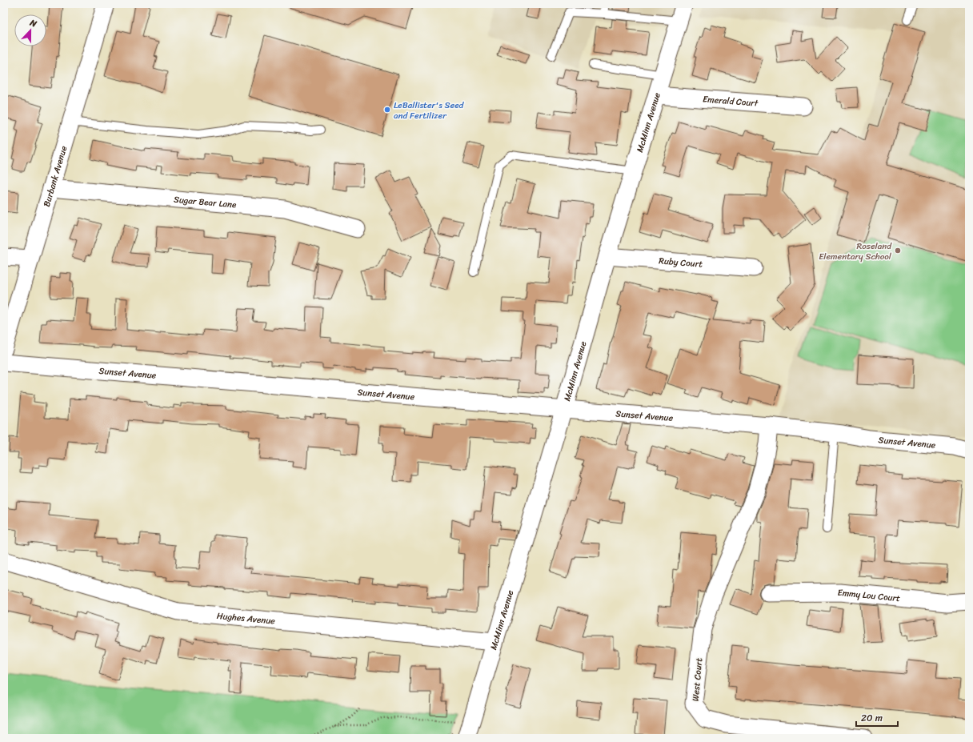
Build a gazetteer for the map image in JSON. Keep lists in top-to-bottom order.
{
  "streets": {
    "street": [
      "Emerald Court",
      "McMinn Avenue",
      "Burbank Avenue",
      "Sugar Bear Lane",
      "Ruby Court",
      "Sunset Avenue",
      "Emmy Lou Court",
      "Hughes Avenue",
      "West Court"
    ]
  },
  "crossings": [
    ["Emerald Court", "McMinn Avenue"],
    ["McMinn Avenue", "Ruby Court"],
    ["McMinn Avenue", "Sunset Avenue"],
    ["McMinn Avenue", "Hughes Avenue"],
    ["Burbank Avenue", "Sugar Bear Lane"],
    ["Sunset Avenue", "West Court"]
  ],
  "places": ["LeBallister's Seed and Fertilizer", "Roseland Elementary School"],
  "scale_bar": "20 m",
  "north": "top"
}
